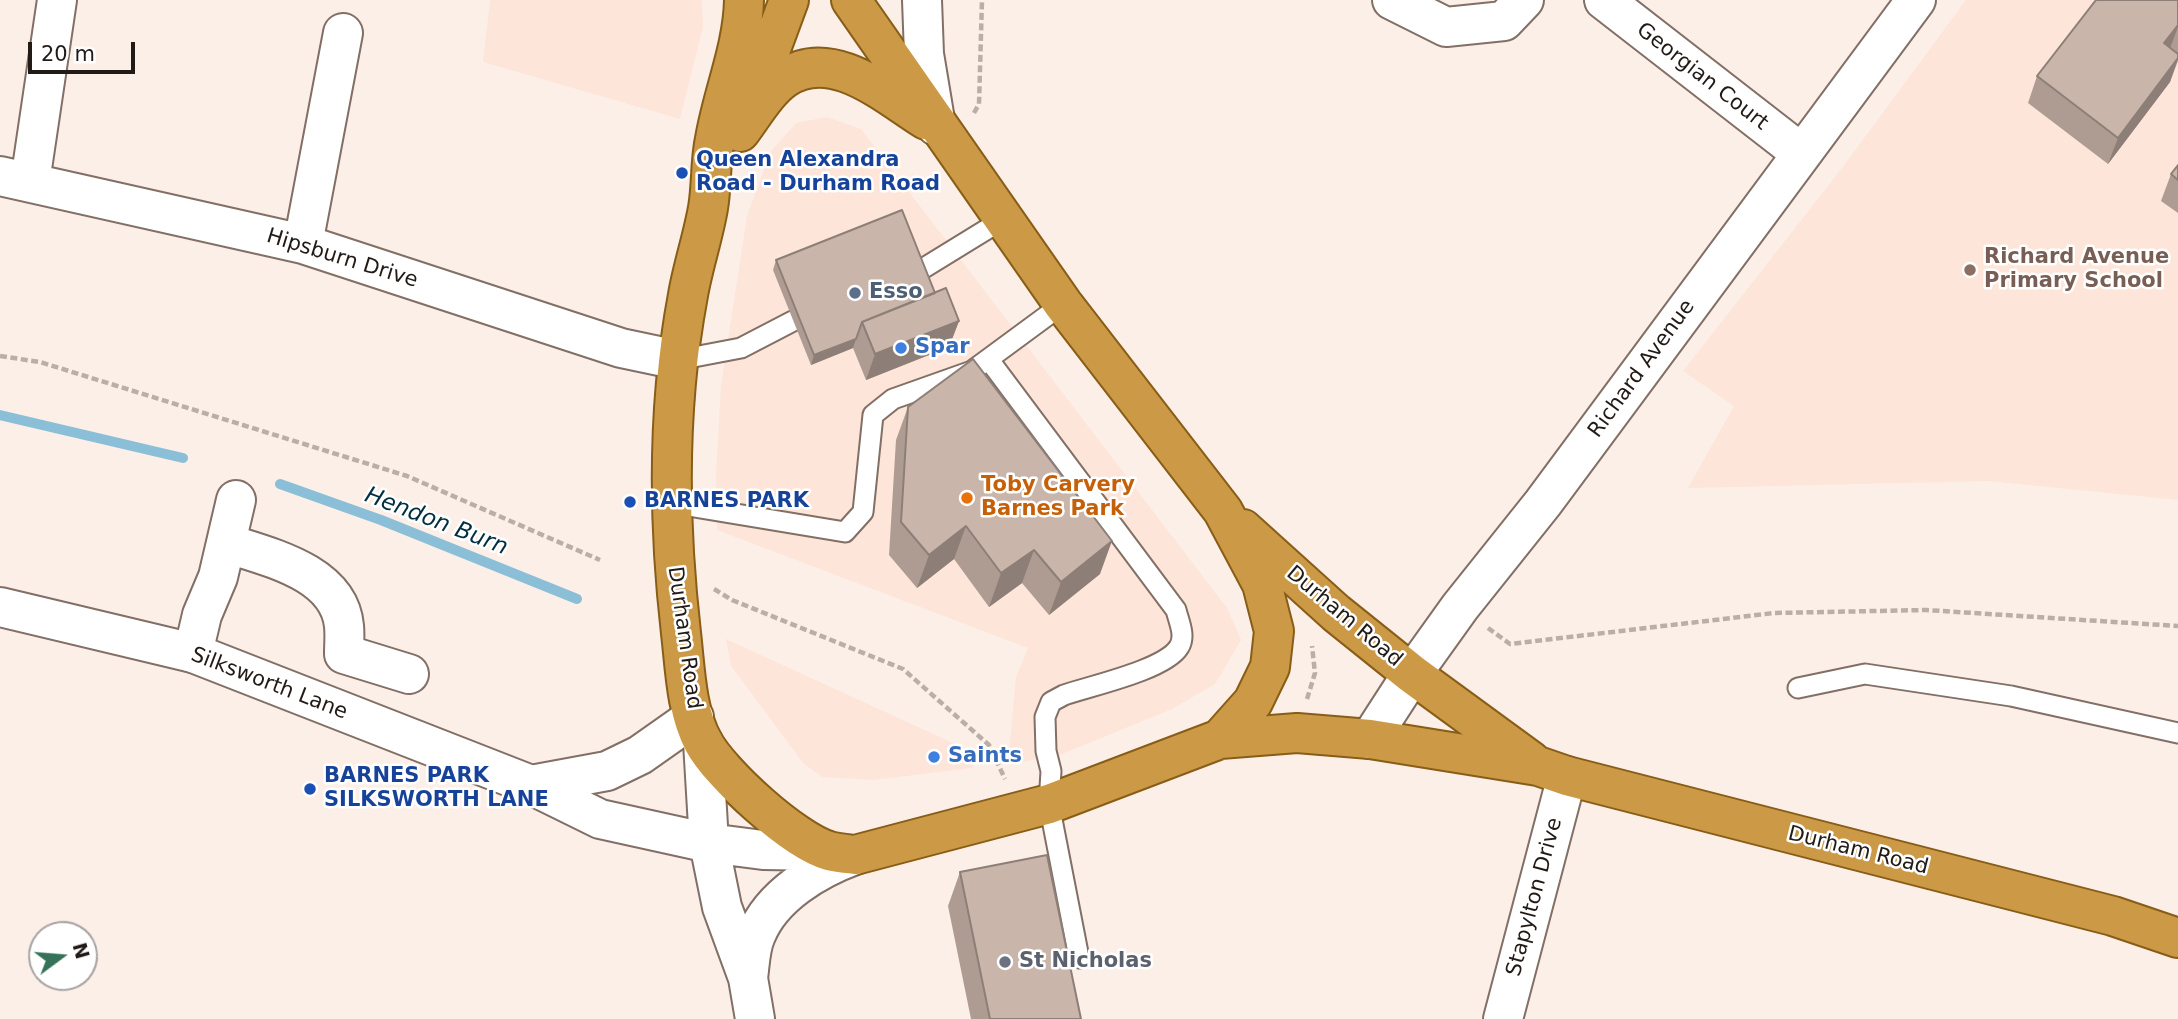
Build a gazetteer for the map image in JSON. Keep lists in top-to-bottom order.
{
  "streets": {
    "highway": ["Durham Road"],
    "street": [
      "Georgian Court",
      "Hipsburn Drive",
      "Richard Avenue",
      "Silksworth Lane",
      "Stapylton Drive"
    ]
  },
  "crossings": [
    ["Georgian Court", "Richard Avenue"],
    ["Hipsburn Drive", "Durham Road"],
    ["Richard Avenue", "Durham Road"],
    ["Durham Road", "Silksworth Lane"],
    ["Durham Road", "Stapylton Drive"]
  ],
  "water": ["Hendon Burn"],
  "places": [
    "Queen Alexandra Road - Durham Road",
    "Richard Avenue Primary School",
    "Esso",
    "Spar",
    "Toby Carvery Barnes Park",
    "BARNES PARK",
    "Saints",
    "BARNES PARK SILKSWORTH LANE",
    "St Nicholas"
  ],
  "scale_bar": "20 m",
  "north": "right"
}
